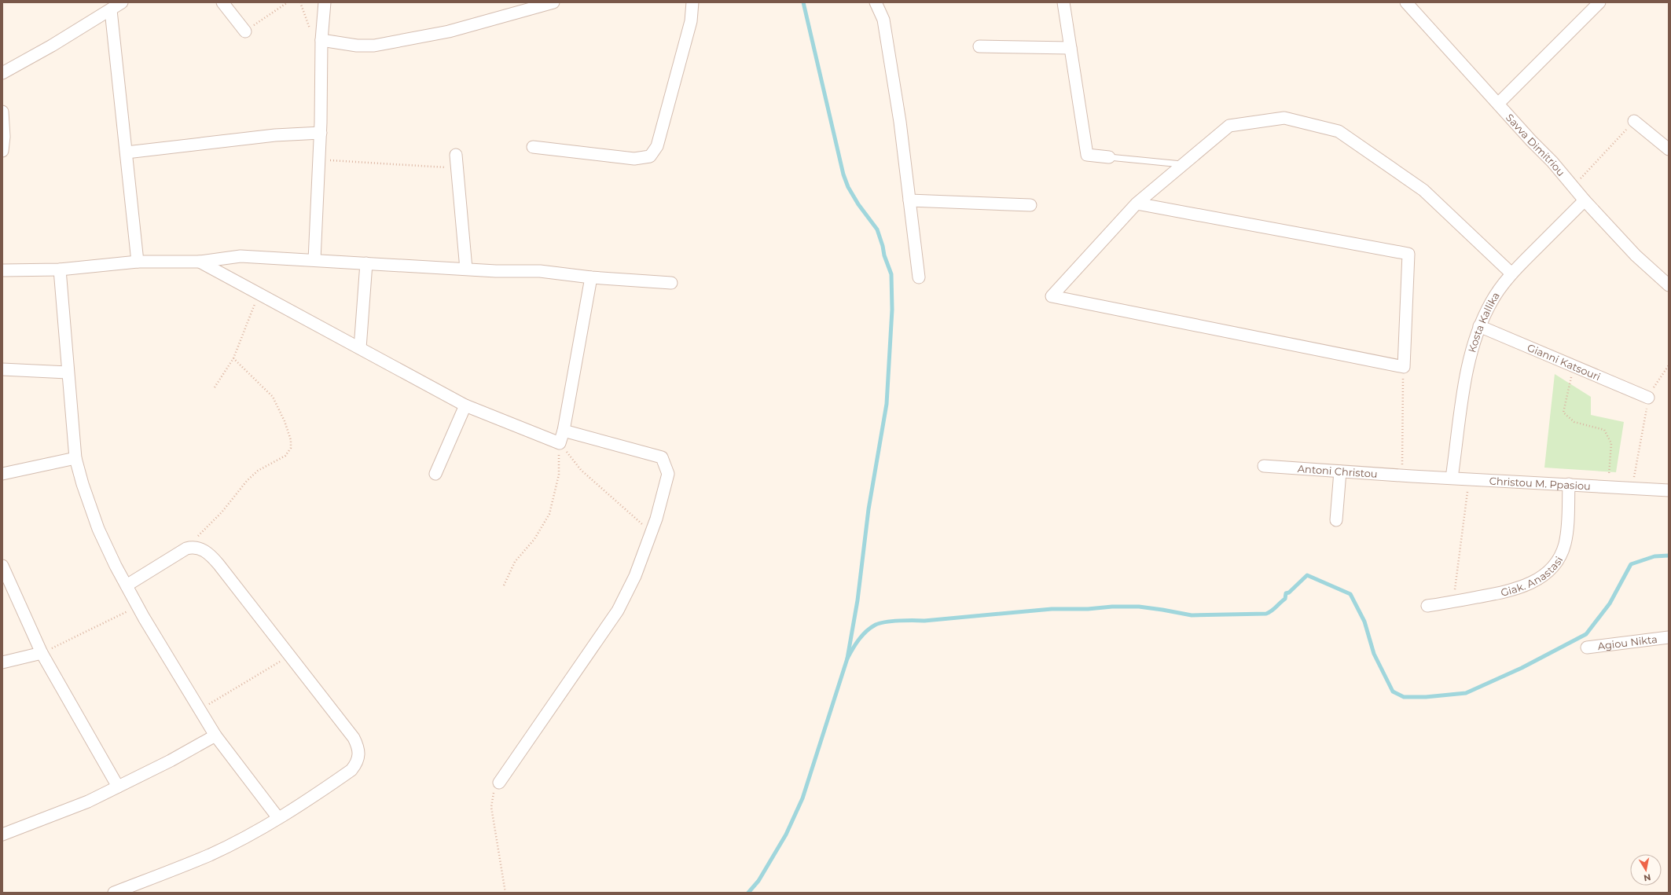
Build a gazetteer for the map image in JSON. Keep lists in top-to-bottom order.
{
  "streets": {
    "street": [
      "Savva Dimitriou",
      "Kosta Kallika",
      "Gianni Katsouri",
      "Antoni Christou",
      "Christou M. Ppasiou",
      "Giak. Anastasi",
      "Agiou Nikta"
    ]
  },
  "crossings": [
    ["Savva Dimitriou", "Kosta Kallika"],
    ["Kosta Kallika", "Gianni Katsouri"],
    ["Kosta Kallika", "Christou M. Ppasiou"],
    ["Antoni Christou", "Christou M. Ppasiou"],
    ["Christou M. Ppasiou", "Giak. Anastasi"]
  ],
  "north": "bottom"
}
